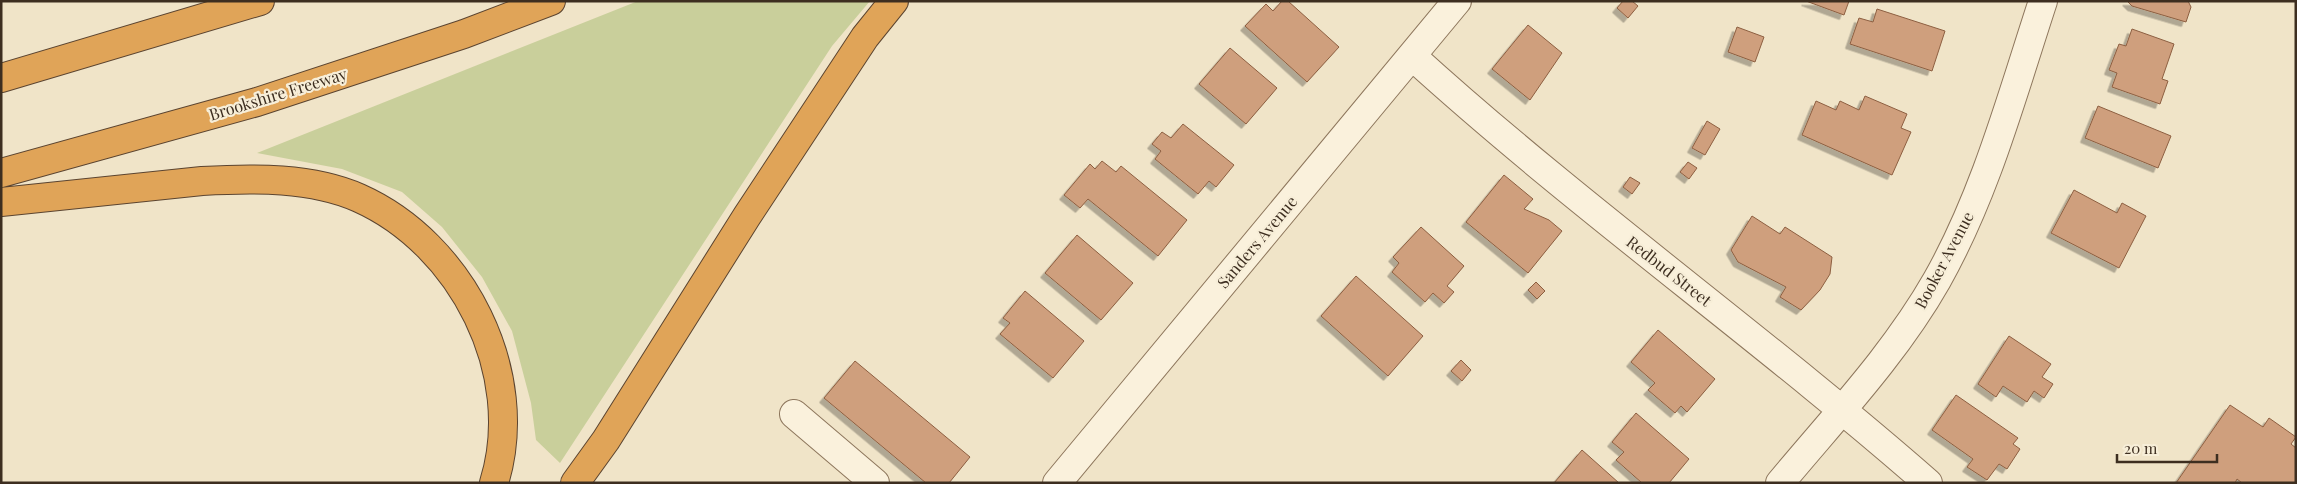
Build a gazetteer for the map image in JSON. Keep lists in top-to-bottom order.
{
  "streets": {
    "highway": ["Brookshire Freeway"],
    "street": ["Sanders Avenue", "Booker Avenue", "Redbud Street"]
  },
  "crossings": [
    ["Sanders Avenue", "Redbud Street"],
    ["Booker Avenue", "Redbud Street"]
  ],
  "scale_bar": "20 m"
}
